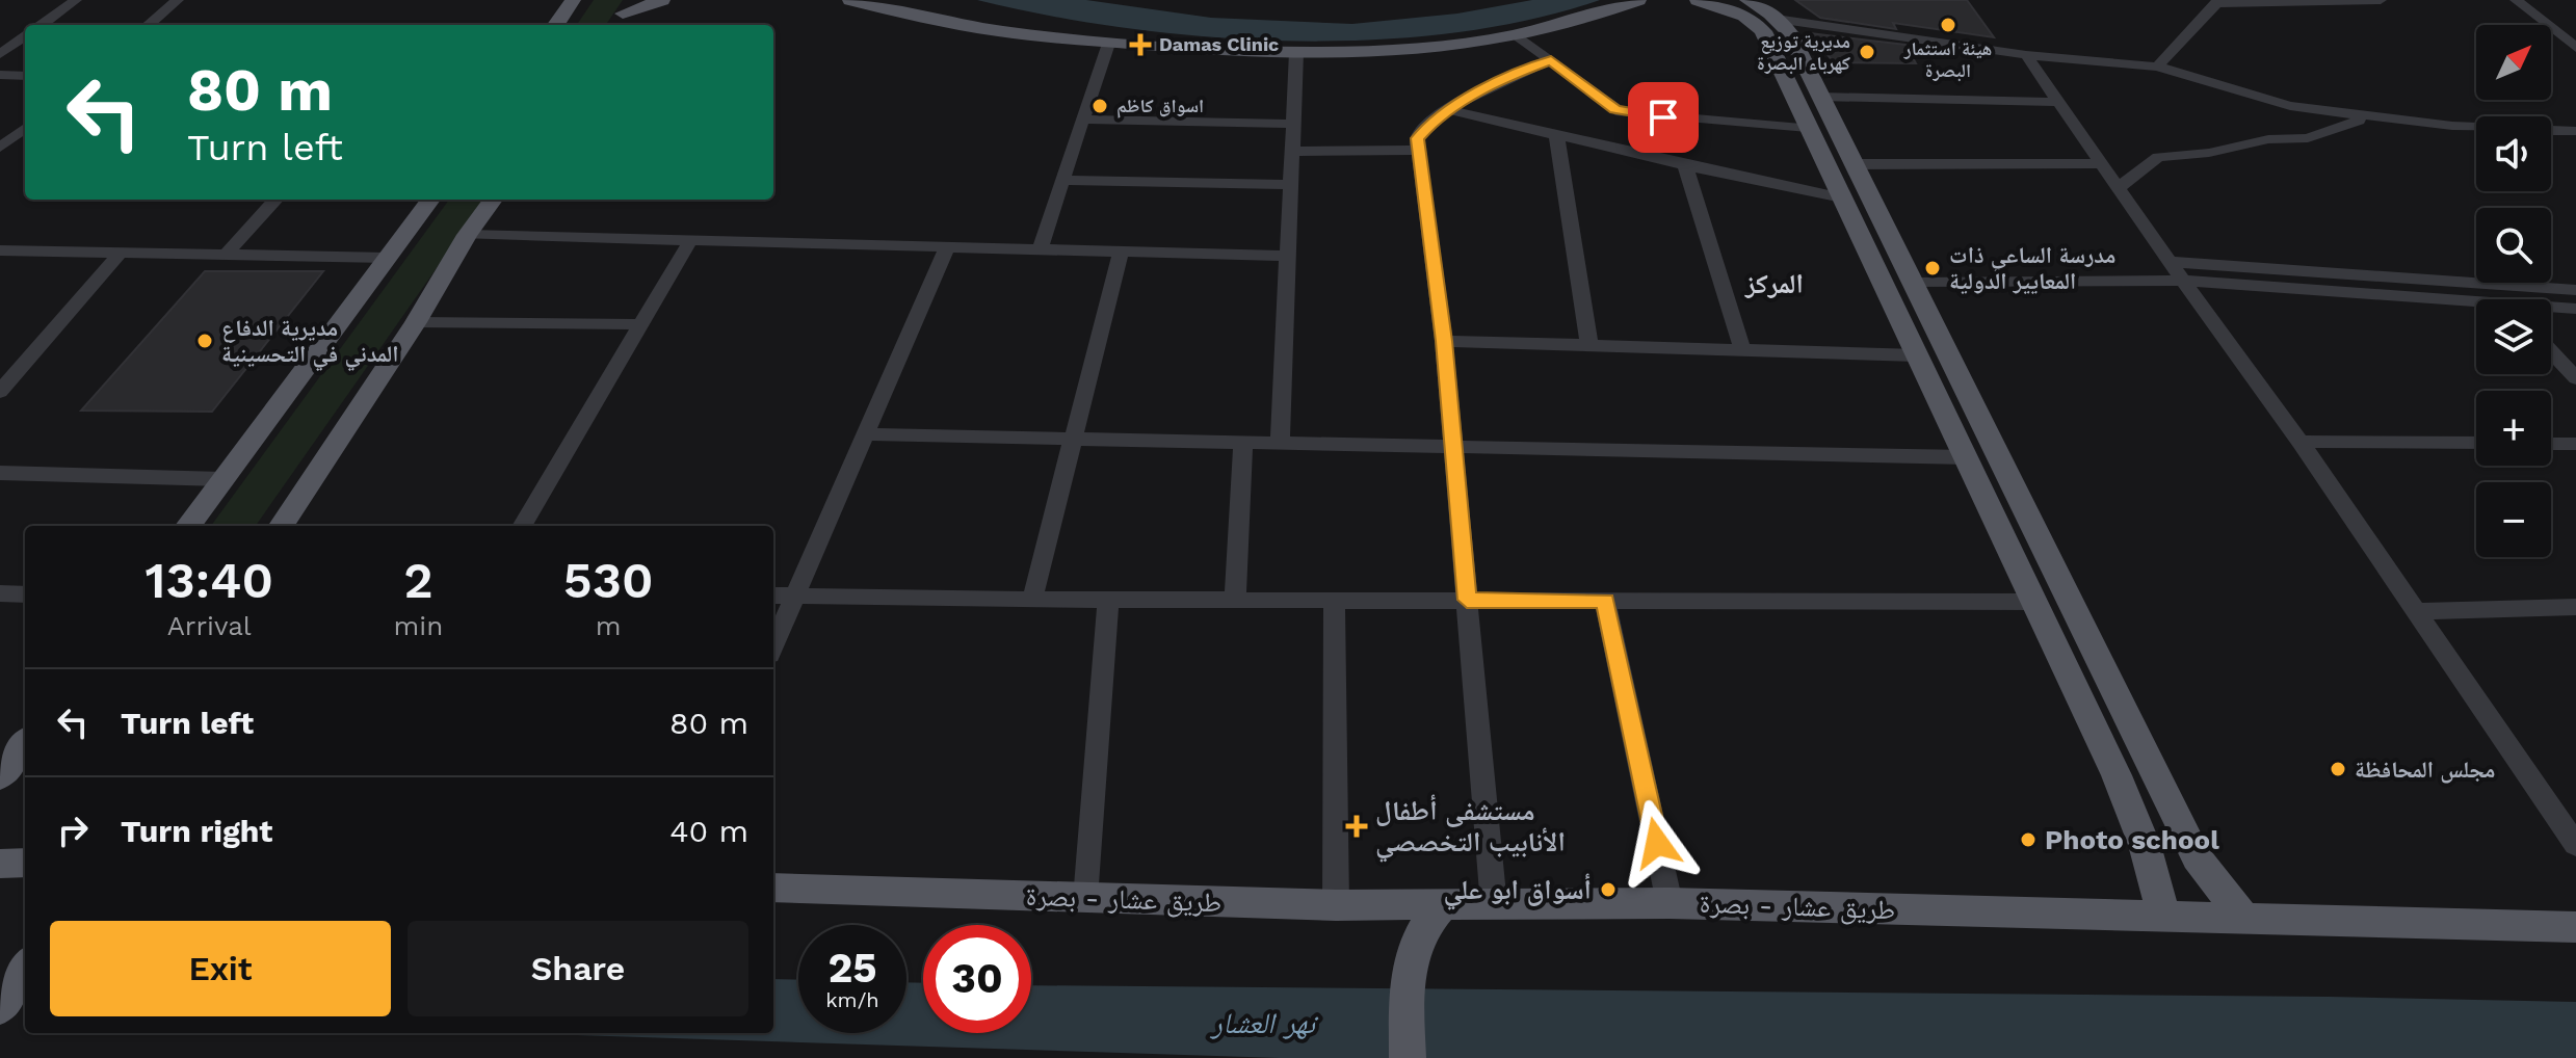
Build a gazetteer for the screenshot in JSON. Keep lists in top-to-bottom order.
{
  "streets": {
    "main road": ["طريق عشار - بصرة"]
  },
  "districts": ["المركز"],
  "water": ["نهر العشار"],
  "places": {
    "other": [
      "هيئة استثمار البصرة",
      "مديرية توزيع كهرباء البصرة",
      "اسواق كاظم",
      "مدرسة الساعي ذات المعايير الدولية",
      "مديرية الدفاع المدني في التحسينية",
      "مجلس المحافظة",
      "Photo school",
      "أسواق ابو علي"
    ],
    "health": ["Damas Clinic", "مستشفى أطفال الأنابيب التخصصي"]
  },
  "north": "top right",
  "page": {
    "map_buttons": ["+", "−"],
    "turn": ["80 m", "Turn left"],
    "eta": [
      "13:40",
      "Arrival",
      "2",
      "min",
      "530",
      "m"
    ],
    "list": [
      {
        "name": "Turn left",
        "value": "80 m"
      },
      {
        "name": "Turn right",
        "value": "40 m"
      }
    ],
    "buttons": ["Exit", "Share"],
    "speed": "25 km/h",
    "limit": "30"
  }
}
